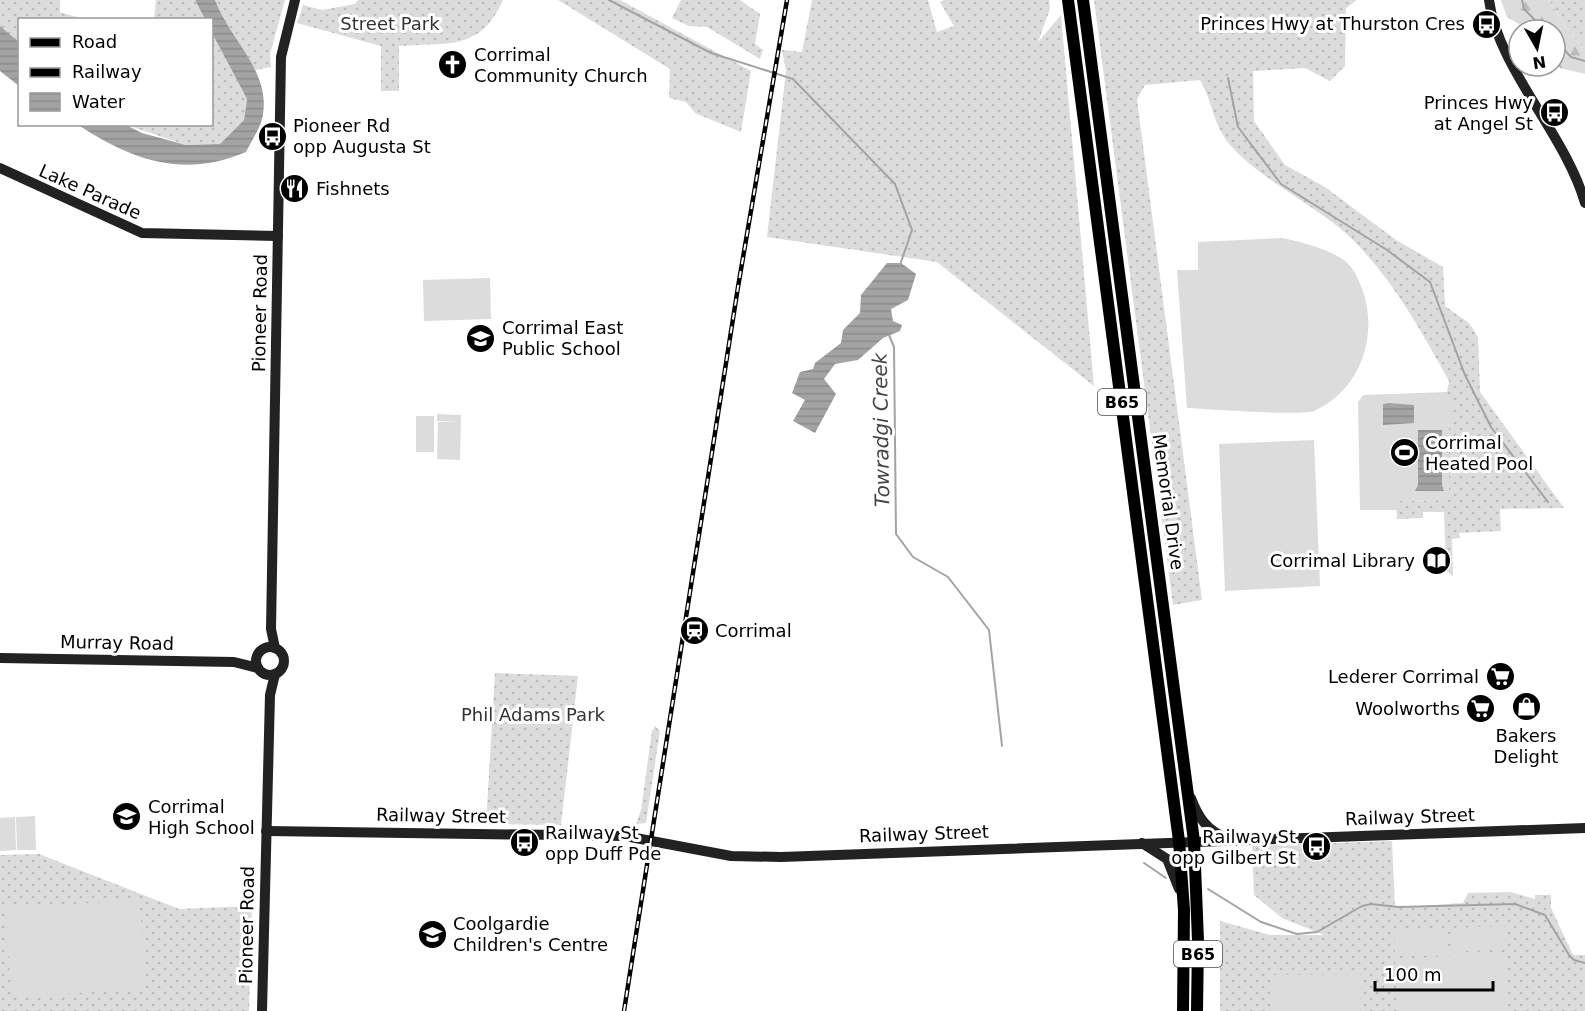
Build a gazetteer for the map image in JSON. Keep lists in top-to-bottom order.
{
  "streets": {
    "main road": [
      "Lake Parade",
      "Pioneer Road",
      "B65",
      "Memorial Drive",
      "Murray Road",
      "Railway Street"
    ]
  },
  "crossings": [
    ["Lake Parade", "Pioneer Road"],
    ["Pioneer Road", "Murray Road"],
    ["Pioneer Road", "Railway Street"],
    ["Memorial Drive", "Railway Street"]
  ],
  "water": ["Towradgi Creek"],
  "parks": ["Street Park", "Phil Adams Park"],
  "places": {
    "bus stop": [
      "Princes Hwy at Thurston Cres",
      "Princes Hwy at Angel St",
      "Pioneer Rd opp Augusta St",
      "Railway St opp Duff Pde",
      "Railway St opp Gilbert St"
    ],
    "church": ["Corrimal Community Church"],
    "restaurant": ["Fishnets"],
    "school or university": ["Corrimal East Public School", "Corrimal High School", "Coolgardie Children's Centre"],
    "sports": ["Corrimal Heated Pool"],
    "library": ["Corrimal Library"],
    "station": ["Corrimal"],
    "supermarket": ["Lederer Corrimal", "Woolworths"],
    "shop": ["Bakers Delight"]
  },
  "legend": ["Road", "Railway", "Water"],
  "scale_bar": "100 m",
  "north": "bottom"
}
